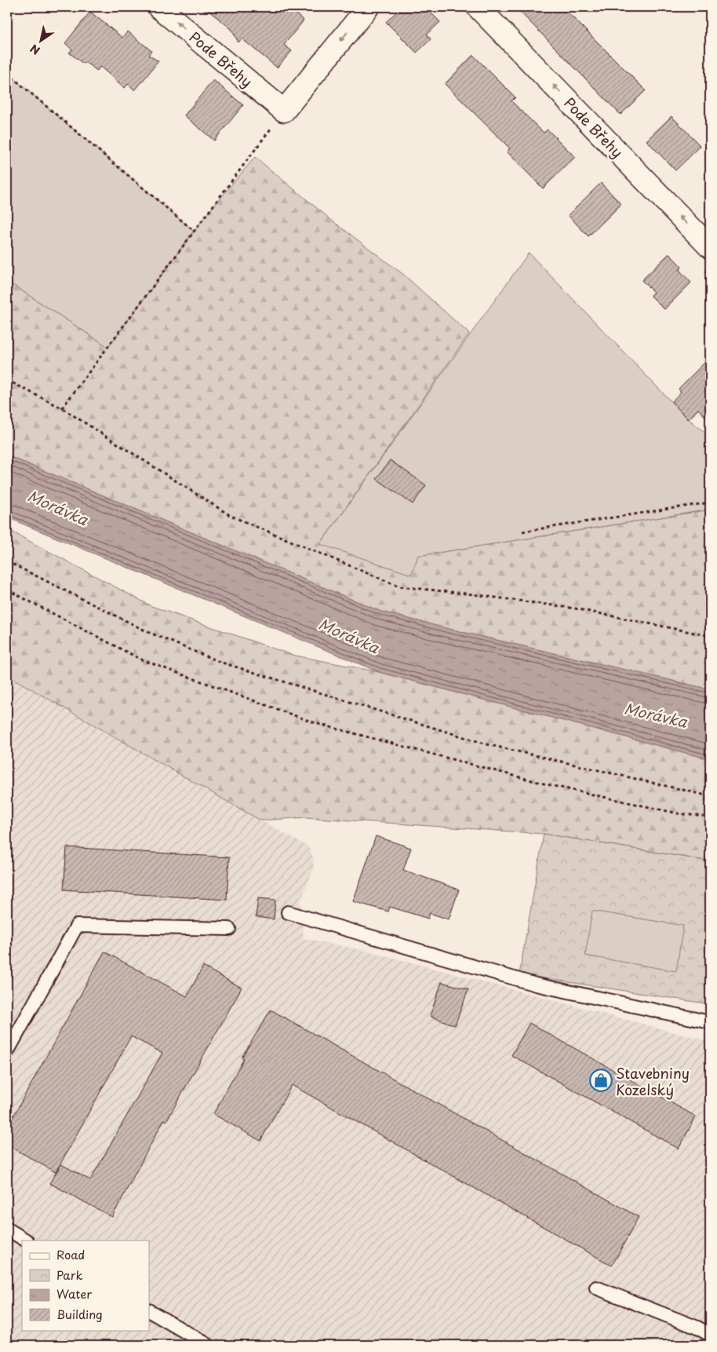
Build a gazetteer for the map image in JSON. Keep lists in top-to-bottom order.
{
  "streets": {
    "street": ["Pode Břehy"]
  },
  "one_way": ["Pode Břehy"],
  "water": ["Morávka"],
  "places": {
    "shop": ["Stavebniny Kozelský"]
  },
  "legend": [
    "Road",
    "Park",
    "Water",
    "Building"
  ],
  "north": "bottom left"
}
